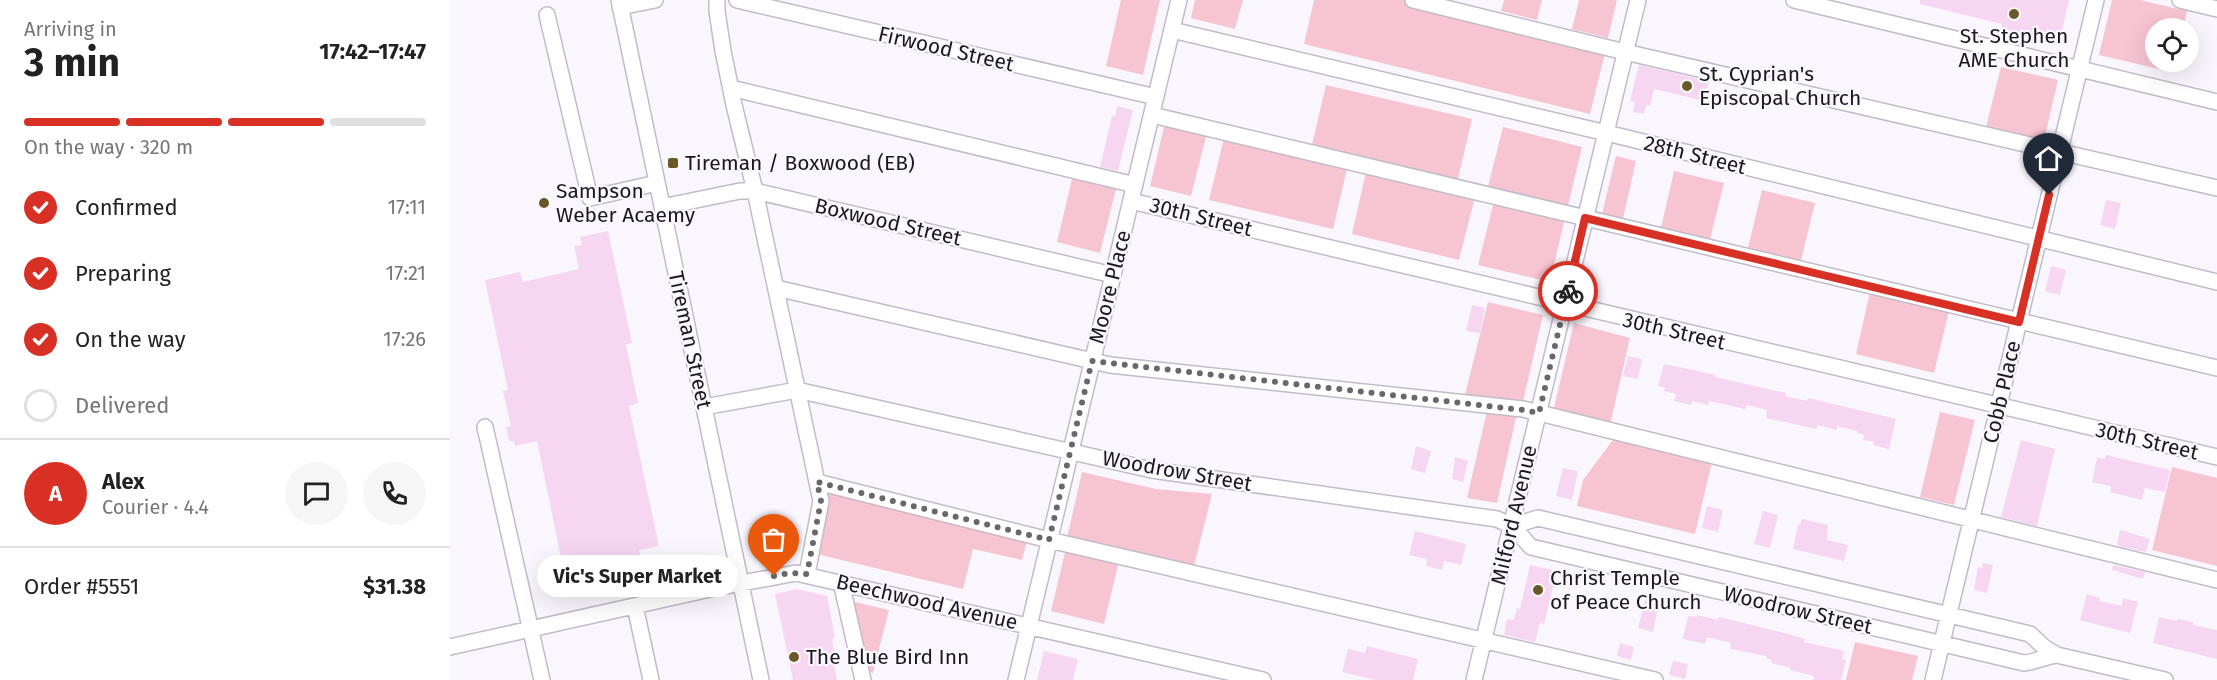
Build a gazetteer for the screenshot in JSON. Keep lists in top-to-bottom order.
{
  "streets": {
    "street": [
      "Firwood Street",
      "28th Street",
      "30th Street",
      "Boxwood Street",
      "Moore Place",
      "Tireman Street",
      "Cobb Place",
      "Woodrow Street",
      "Milford Avenue",
      "Beechwood Avenue"
    ]
  },
  "crossings": [
    ["Firwood Street", "Moore Place"],
    ["28th Street", "Moore Place"],
    ["28th Street", "Cobb Place"],
    ["28th Street", "Milford Avenue"],
    ["30th Street", "Moore Place"],
    ["30th Street", "Cobb Place"],
    ["30th Street", "Milford Avenue"],
    ["Boxwood Street", "Moore Place"],
    ["Boxwood Street", "Tireman Street"],
    ["Moore Place", "Woodrow Street"],
    ["Moore Place", "Beechwood Avenue"],
    ["Tireman Street", "Woodrow Street"],
    ["Tireman Street", "Beechwood Avenue"],
    ["Cobb Place", "Woodrow Street"],
    ["Woodrow Street", "Milford Avenue"]
  ],
  "places": {
    "other": [
      "St. Stephen AME Church",
      "St. Cyprian's Episcopal Church",
      "Sampson Weber Acaemy",
      "Vic's Super Market",
      "Christ Temple of Peace Church",
      "The Blue Bird Inn"
    ],
    "transit": ["Tireman / Boxwood (EB)"]
  },
  "page": {
    "heading": ["3 min", "Arriving in", "17:42–17:47"],
    "panel": [
      "Alex",
      "Courier · 4.4",
      "Order #5551",
      "$31.38"
    ],
    "bar": "On the way · 320 m",
    "list": [
      ["Confirmed", "17:11"],
      ["Preparing", "17:21"],
      ["On the way", "17:26"],
      "Delivered"
    ],
    "round": "A",
    "bubble": "Vic's Super Market"
  }
}
